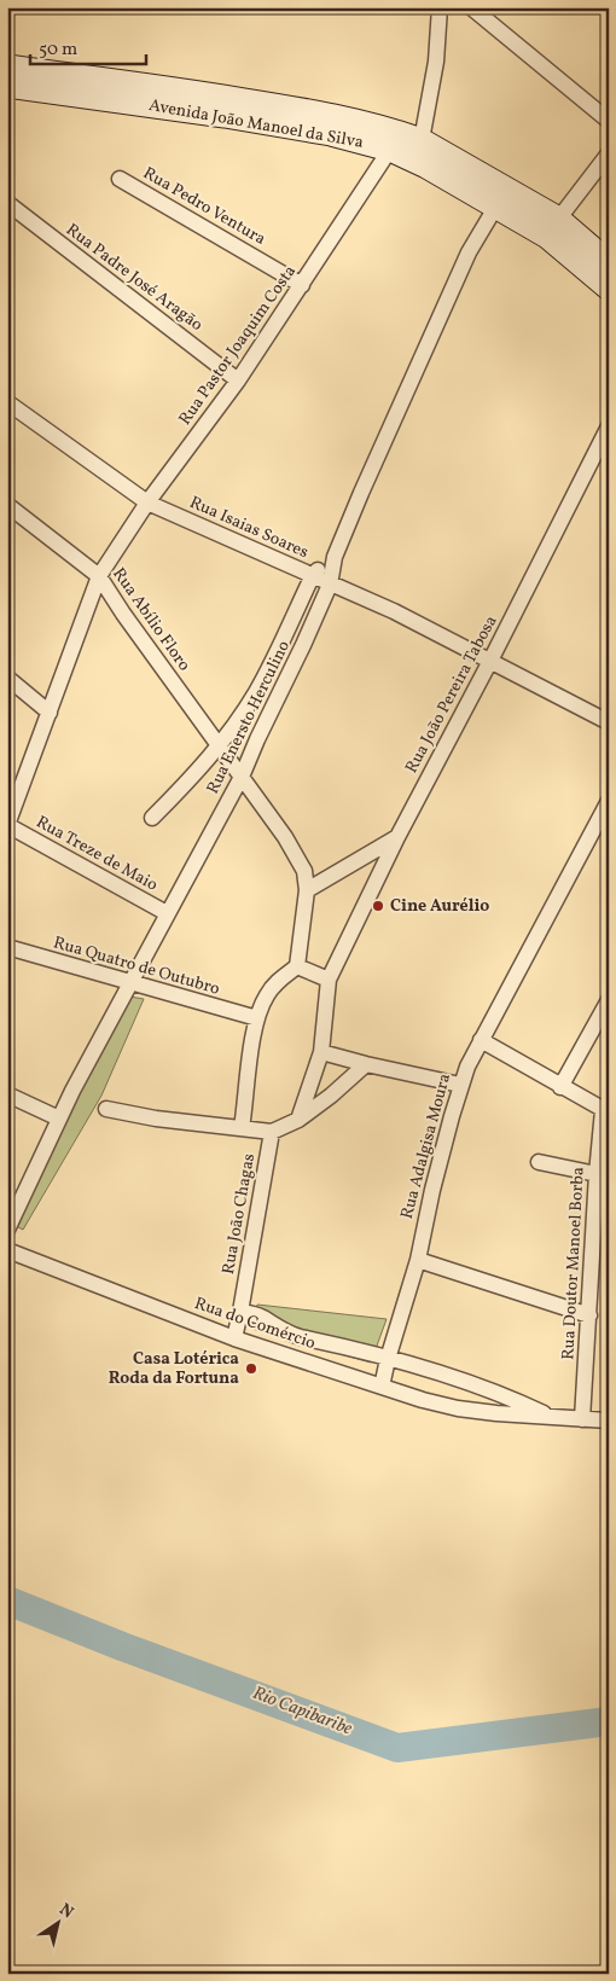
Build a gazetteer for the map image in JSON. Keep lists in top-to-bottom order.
{
  "streets": {
    "street": [
      "Avenida João Manoel da Silva",
      "Rua Pedro Ventura",
      "Rua Padre José Aragão",
      "Rua Pastor Joaquim Costa",
      "Rua Isaias Soares",
      "Rua Abílio Floro",
      "Rua João Pereira Tabosa",
      "Rua Enersto Herculino",
      "Rua Treze de Maio",
      "Rua Quatro de Outubro",
      "Rua Adalgisa Moura",
      "Rua João Chagas",
      "Rua Doutor Manoel Borba",
      "Rua do Comércio"
    ]
  },
  "crossings": [
    ["Avenida João Manoel da Silva", "Rua Pastor Joaquim Costa"],
    ["Avenida João Manoel da Silva", "Rua Enersto Herculino"],
    ["Rua Pedro Ventura", "Rua Pastor Joaquim Costa"],
    ["Rua Padre José Aragão", "Rua Pastor Joaquim Costa"],
    ["Rua Pastor Joaquim Costa", "Rua Isaias Soares"],
    ["Rua Pastor Joaquim Costa", "Rua Abílio Floro"],
    ["Rua Pastor Joaquim Costa", "Rua Treze de Maio"],
    ["Rua Isaias Soares", "Rua João Pereira Tabosa"],
    ["Rua Isaias Soares", "Rua Enersto Herculino"],
    ["Rua Abílio Floro", "Rua Enersto Herculino"],
    ["Rua Enersto Herculino", "Rua Treze de Maio"],
    ["Rua Enersto Herculino", "Rua Quatro de Outubro"],
    ["Rua Adalgisa Moura", "Rua do Comércio"],
    ["Rua João Chagas", "Rua do Comércio"],
    ["Rua Doutor Manoel Borba", "Rua do Comércio"]
  ],
  "water": ["Rio Capibaribe"],
  "places": ["Cine Aurélio", "Casa Lotérica Roda da Fortuna"],
  "scale_bar": "50 m",
  "north": "top right"
}
